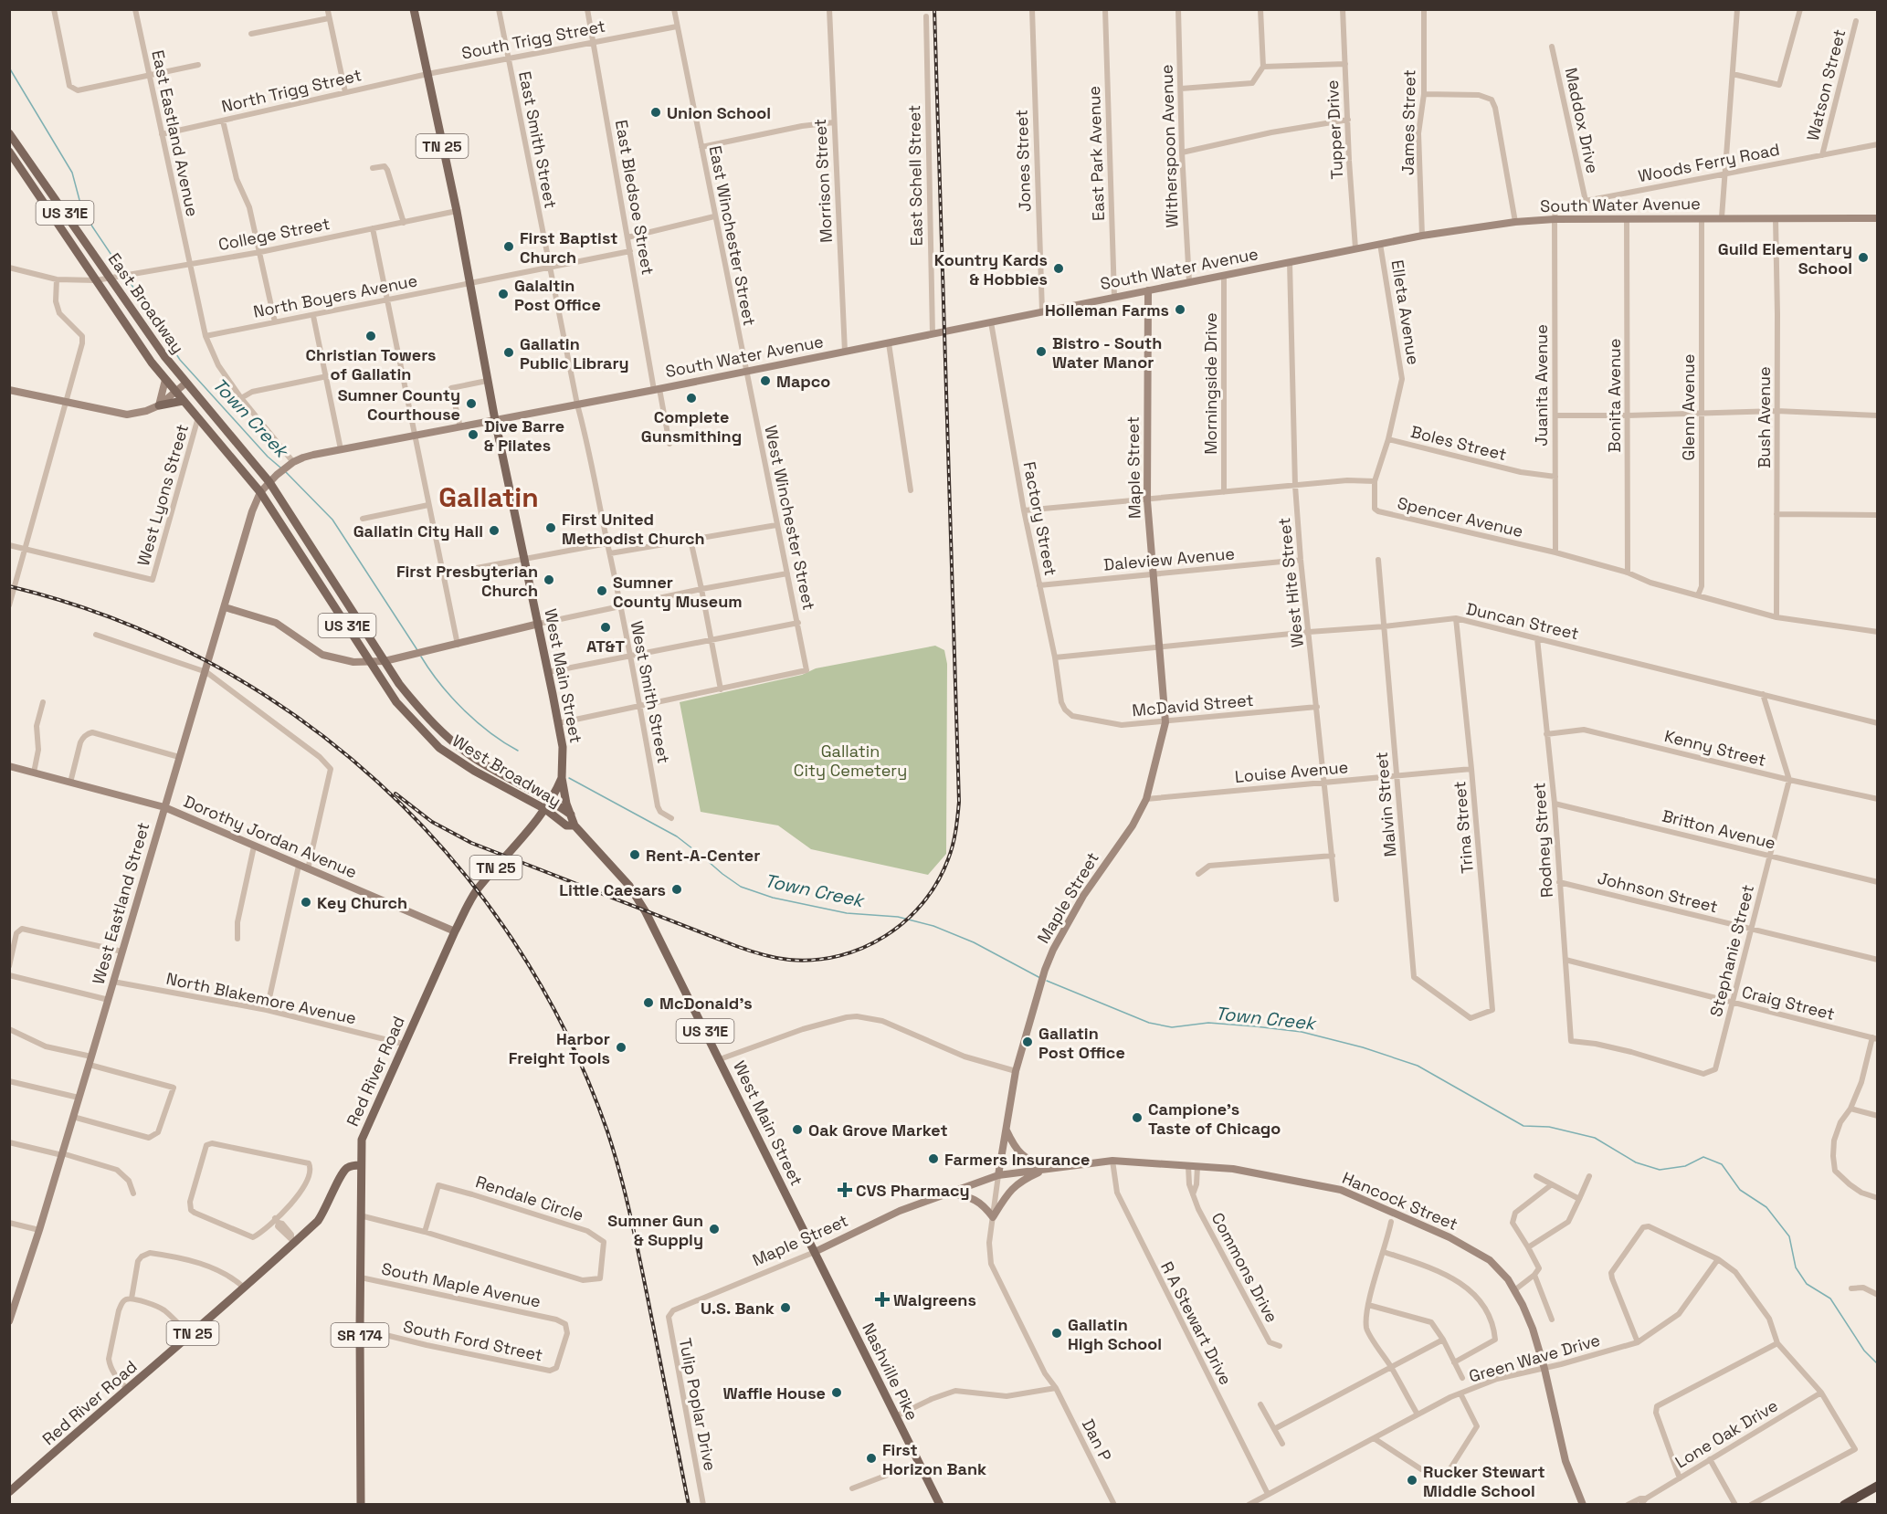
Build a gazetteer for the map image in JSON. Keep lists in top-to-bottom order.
{
  "streets": {
    "main road": [
      "TN 25",
      "US 31E",
      "East Broadway",
      "West Main Street",
      "West Broadway",
      "Red River Road",
      "SR 174",
      "Nashville Pike"
    ],
    "street": [
      "South Trigg Street",
      "Watson Street",
      "North Trigg Street",
      "Maddox Drive",
      "James Street",
      "Tupper Drive",
      "East Eastland Avenue",
      "East Smith Street",
      "Witherspoon Avenue",
      "East Park Avenue",
      "Jones Street",
      "Woods Ferry Road",
      "East Schell Street",
      "Morrison Street",
      "East Bledsoe Street",
      "South Water Avenue",
      "College Street",
      "East Winchester Street",
      "North Boyers Avenue",
      "Elleta Avenue",
      "Morningside Drive",
      "Juanita Avenue",
      "Bonita Avenue",
      "Glenn Avenue",
      "Bush Avenue",
      "Boles Street",
      "Maple Street",
      "West Lyons Street",
      "Spencer Avenue",
      "West Winchester Street",
      "Factory Street",
      "Daleview Avenue",
      "West Hite Street",
      "Duncan Street",
      "West Smith Street",
      "McDavid Street",
      "Kenny Street",
      "Louise Avenue",
      "Malvin Street",
      "Trina Street",
      "Britton Avenue",
      "Dorothy Jordan Avenue",
      "Rodney Street",
      "Johnson Street",
      "West Eastland Street",
      "Stephanie Street",
      "North Blakemore Avenue",
      "Craig Street",
      "Rendale Circle",
      "Hancock Street",
      "Commons Drive",
      "South Maple Avenue",
      "R A Stewart Drive",
      "South Ford Street",
      "Green Wave Drive",
      "Tulip Poplar Drive",
      "Lone Oak Drive",
      "Dan P"
    ]
  },
  "crossings": [
    ["South Trigg Street", "North Trigg Street"],
    ["South Trigg Street", "East Smith Street"],
    ["South Trigg Street", "TN 25"],
    ["South Trigg Street", "East Bledsoe Street"],
    ["South Trigg Street", "East Winchester Street"],
    ["Watson Street", "Woods Ferry Road"],
    ["North Trigg Street", "East Eastland Avenue"],
    ["North Trigg Street", "TN 25"],
    ["Maddox Drive", "Woods Ferry Road"],
    ["James Street", "South Water Avenue"],
    ["Tupper Drive", "South Water Avenue"],
    ["East Eastland Avenue", "South Water Avenue"],
    ["East Eastland Avenue", "College Street"],
    ["East Eastland Avenue", "North Boyers Avenue"],
    ["East Smith Street", "South Water Avenue"],
    ["East Smith Street", "North Boyers Avenue"],
    ["East Smith Street", "West Smith Street"],
    ["TN 25", "South Water Avenue"],
    ["TN 25", "College Street"],
    ["TN 25", "North Boyers Avenue"],
    ["TN 25", "West Main Street"],
    ["Witherspoon Avenue", "South Water Avenue"],
    ["East Park Avenue", "South Water Avenue"],
    ["Jones Street", "South Water Avenue"],
    ["Woods Ferry Road", "South Water Avenue"],
    ["Woods Ferry Road", "Juanita Avenue"],
    ["East Schell Street", "South Water Avenue"],
    ["Morrison Street", "South Water Avenue"],
    ["East Bledsoe Street", "South Water Avenue"],
    ["East Bledsoe Street", "North Boyers Avenue"],
    ["South Water Avenue", "East Winchester Street"],
    ["South Water Avenue", "Elleta Avenue"],
    ["South Water Avenue", "Morningside Drive"],
    ["South Water Avenue", "Juanita Avenue"],
    ["South Water Avenue", "Bonita Avenue"],
    ["South Water Avenue", "Glenn Avenue"],
    ["South Water Avenue", "Bush Avenue"],
    ["South Water Avenue", "Maple Street"],
    ["South Water Avenue", "West Winchester Street"],
    ["South Water Avenue", "Factory Street"],
    ["South Water Avenue", "West Hite Street"],
    ["South Water Avenue", "West Main Street"],
    ["South Water Avenue", "West Smith Street"],
    ["US 31E", "East Broadway"],
    ["US 31E", "West Broadway"],
    ["US 31E", "Red River Road"],
    ["College Street", "East Broadway"],
    ["East Winchester Street", "West Winchester Street"],
    ["East Broadway", "West Lyons Street"],
    ["East Broadway", "West Broadway"],
    ["East Broadway", "West Eastland Street"],
    ["Elleta Avenue", "Boles Street"],
    ["Elleta Avenue", "Spencer Avenue"],
    ["Juanita Avenue", "Boles Street"],
    ["Juanita Avenue", "Spencer Avenue"],
    ["Bonita Avenue", "Spencer Avenue"],
    ["Glenn Avenue", "Spencer Avenue"],
    ["Bush Avenue", "Spencer Avenue"],
    ["Maple Street", "Daleview Avenue"],
    ["Maple Street", "Duncan Street"],
    ["Maple Street", "West Main Street"],
    ["Maple Street", "McDavid Street"],
    ["Maple Street", "Louise Avenue"],
    ["Maple Street", "Hancock Street"],
    ["Maple Street", "Nashville Pike"],
    ["Maple Street", "Tulip Poplar Drive"],
    ["Maple Street", "Dan P"],
    ["Factory Street", "Daleview Avenue"],
    ["Factory Street", "Duncan Street"],
    ["Factory Street", "McDavid Street"],
    ["Daleview Avenue", "West Hite Street"],
    ["West Hite Street", "Duncan Street"],
    ["West Hite Street", "McDavid Street"],
    ["West Hite Street", "Louise Avenue"],
    ["Duncan Street", "Malvin Street"],
    ["Duncan Street", "Trina Street"],
    ["Duncan Street", "Rodney Street"],
    ["West Main Street", "West Broadway"],
    ["West Main Street", "Red River Road"],
    ["West Main Street", "Nashville Pike"],
    ["Kenny Street", "Rodney Street"],
    ["Kenny Street", "Stephanie Street"],
    ["West Broadway", "West Eastland Street"],
    ["West Broadway", "Red River Road"],
    ["Louise Avenue", "Malvin Street"],
    ["Louise Avenue", "Trina Street"],
    ["Malvin Street", "Trina Street"],
    ["Britton Avenue", "Rodney Street"],
    ["Britton Avenue", "Stephanie Street"],
    ["Dorothy Jordan Avenue", "West Eastland Street"],
    ["Dorothy Jordan Avenue", "Red River Road"],
    ["Rodney Street", "Johnson Street"],
    ["Rodney Street", "Stephanie Street"],
    ["Rodney Street", "Craig Street"],
    ["Johnson Street", "Stephanie Street"],
    ["West Eastland Street", "North Blakemore Avenue"],
    ["Stephanie Street", "Craig Street"],
    ["North Blakemore Avenue", "Red River Road"],
    ["Red River Road", "SR 174"],
    ["Rendale Circle", "SR 174"],
    ["Hancock Street", "Commons Drive"],
    ["Hancock Street", "R A Stewart Drive"],
    ["Hancock Street", "Green Wave Drive"],
    ["Hancock Street", "Dan P"],
    ["South Maple Avenue", "SR 174"],
    ["South Maple Avenue", "South Ford Street"],
    ["R A Stewart Drive", "Green Wave Drive"],
    ["SR 174", "South Ford Street"]
  ],
  "districts": ["Gallatin"],
  "water": ["Town Creek"],
  "parks": ["Gallatin City Cemetery"],
  "places": {
    "other": [
      "Union School",
      "First Baptist Church",
      "Guild Elementary School",
      "Kountry Kards & Hobbies",
      "Galaltin Post Office",
      "Holleman Farms",
      "Christian Towers of Gallatin",
      "Bistro - South Water Manor",
      "Gallatin Public Library",
      "Mapco",
      "Complete Gunsmithing",
      "Sumner County Courthouse",
      "Dive Barre & Pilates",
      "First United Methodist Church",
      "Gallatin City Hall",
      "First Presbyterian Church",
      "Sumner County Museum",
      "AT&T",
      "Rent-A-Center",
      "Little Caesars",
      "Key Church",
      "McDonald's",
      "Gallatin Post Office",
      "Harbor Freight Tools",
      "Campione's Taste of Chicago",
      "Oak Grove Market",
      "Farmers Insurance",
      "Sumner Gun & Supply",
      "U.S. Bank",
      "Gallatin High School",
      "Waffle House",
      "First Horizon Bank",
      "Rucker Stewart Middle School"
    ],
    "health": ["CVS Pharmacy", "Walgreens"]
  }
}
